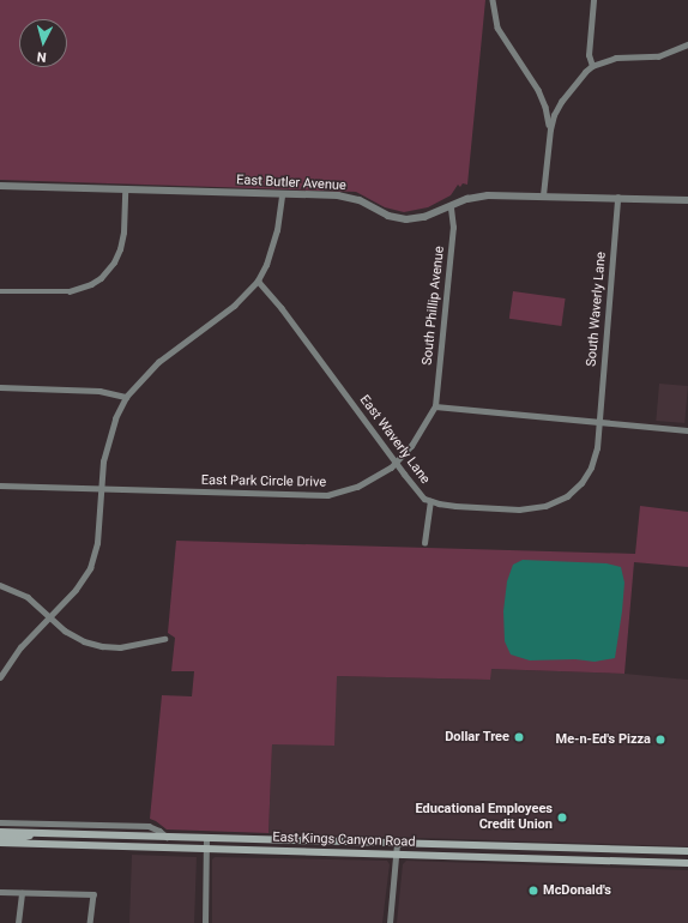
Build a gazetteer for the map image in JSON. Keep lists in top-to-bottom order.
{
  "streets": {
    "main road": ["East Kings Canyon Road"],
    "street": [
      "East Butler Avenue",
      "South Phillip Avenue",
      "South Waverly Lane",
      "East Waverly Lane",
      "East Park Circle Drive"
    ]
  },
  "crossings": [
    ["East Butler Avenue", "South Phillip Avenue"],
    ["East Butler Avenue", "South Waverly Lane"],
    ["South Phillip Avenue", "East Park Circle Drive"],
    ["South Waverly Lane", "East Waverly Lane"],
    ["East Waverly Lane", "East Park Circle Drive"]
  ],
  "places": [
    "Dollar Tree",
    "Me-n-Ed's Pizza",
    "Educational Employees Credit Union",
    "McDonald's"
  ],
  "north": "bottom"
}
